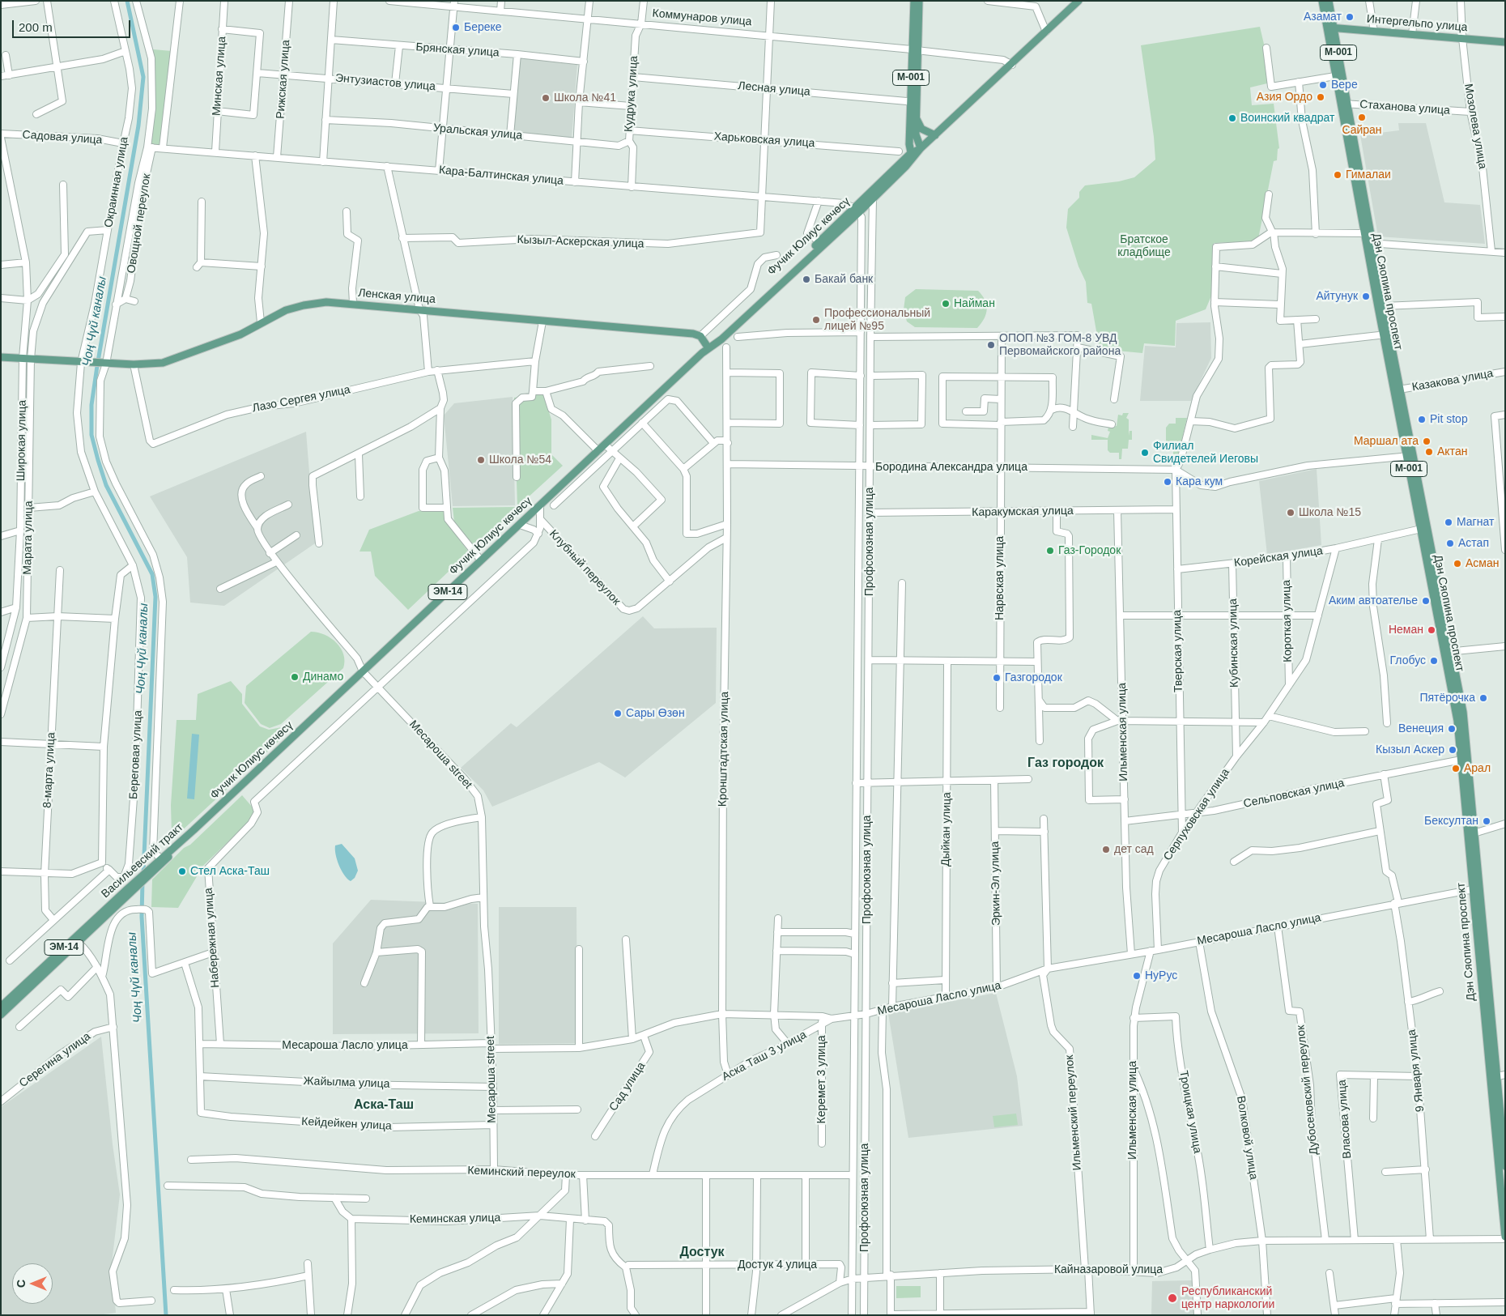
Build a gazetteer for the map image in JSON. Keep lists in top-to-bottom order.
{
  "streets": {
    "main road": [
      "Интергельпо улица",
      "M-001",
      "М-001",
      "Фучик Юлиус көчөсү",
      "Дэн Сяопина проспект",
      "Ленская улица",
      "ЭМ-14",
      "Васильевский тракт"
    ],
    "street": [
      "Коммунаров улица",
      "Брянская улица",
      "Минская улица",
      "Рижская улица",
      "Энтузиастов улица",
      "Лесная улица",
      "Кудрука улица",
      "Стаханова улица",
      "Мозолева улица",
      "Уральская улица",
      "Садовая улица",
      "Харьковская улица",
      "Кара-Балтинская улица",
      "Окраинная улица",
      "Овощной переулок",
      "Кызыл-Аскерская улица",
      "Казакова улица",
      "Лазо Сергея улица",
      "Широкая улица",
      "Бородина Александра улица",
      "Каракумская улица",
      "Марата улица",
      "Профсоюзная улица",
      "Корейская улица",
      "Клубный переулок",
      "Нарвская улица",
      "Короткая улица",
      "Кубинская улица",
      "Тверская улица",
      "Ильменская улица",
      "Кронштадтская улица",
      "Береговая улица",
      "Месароша street",
      "8-марта улица",
      "Сельповская улица",
      "Серпуховская улица",
      "Дыйкан улица",
      "Эркин-Эл улица",
      "Месароша Ласло улица",
      "Набережная улица",
      "Аска Таш 3 улица",
      "Серегина улица",
      "9 Января улица",
      "Керемет 3 улица",
      "Жайылма улица",
      "Сад улица",
      "Дубосековский переулок",
      "Троицкая улица",
      "Ильменский переулок",
      "Власова улица",
      "Кейдейкен улица",
      "Волковой улица",
      "Кеминский переулок",
      "Кеминская улица",
      "Достук 4 улица",
      "Кайназаровой улица"
    ]
  },
  "crossings": [
    ["Коммунаров улица", "М-001"],
    ["Коммунаров улица", "Кудрука улица"],
    ["Коммунаров улица", "Фучик Юлиус көчөсү"],
    ["Интергельпо улица", "Мозолева улица"],
    ["Интергельпо улица", "Дэн Сяопина проспект"],
    ["Минская улица", "Кара-Балтинская улица"],
    ["М-001", "Лесная улица"],
    ["М-001", "Фучик Юлиус көчөсү"],
    ["Рижская улица", "Энтузиастов улица"],
    ["Рижская улица", "Кара-Балтинская улица"],
    ["Лесная улица", "Кудрука улица"],
    ["Кудрука улица", "Уральская улица"],
    ["Кудрука улица", "Харьковская улица"],
    ["Кудрука улица", "Кара-Балтинская улица"],
    ["Стаханова улица", "Мозолева улица"],
    ["Стаханова улица", "Дэн Сяопина проспект"],
    ["Садовая улица", "Окраинная улица"],
    ["Кара-Балтинская улица", "Овощной переулок"],
    ["Кара-Балтинская улица", "Фучик Юлиус көчөсү"],
    ["Кара-Балтинская улица", "Кызыл-Аскерская улица"],
    ["Кара-Балтинская улица", "Профсоюзная улица"],
    ["Окраинная улица", "Ленская улица"],
    ["Окраинная улица", "Береговая улица"],
    ["Фучик Юлиус көчөсү", "Профсоюзная улица"],
    ["Фучик Юлиус көчөсү", "Месароша street"],
    ["Фучик Юлиус көчөсү", "Васильевский тракт"],
    ["Дэн Сяопина проспект", "Казакова улица"],
    ["Дэн Сяопина проспект", "Корейская улица"],
    ["Дэн Сяопина проспект", "Сельповская улица"],
    ["Дэн Сяопина проспект", "Месароша Ласло улица"],
    ["Дэн Сяопина проспект", "Кайназаровой улица"],
    ["Ленская улица", "Лазо Сергея улица"],
    ["Ленская улица", "Широкая улица"],
    ["Ленская улица", "Марата улица"],
    ["Ленская улица", "Береговая улица"],
    ["Широкая улица", "Марата улица"],
    ["Бородина Александра улица", "Профсоюзная улица"],
    ["Бородина Александра улица", "Нарвская улица"],
    ["Бородина Александра улица", "Тверская улица"],
    ["Бородина Александра улица", "Кронштадтская улица"],
    ["Каракумская улица", "Профсоюзная улица"],
    ["Каракумская улица", "Нарвская улица"],
    ["Каракумская улица", "Тверская улица"],
    ["Каракумская улица", "Ильменская улица"],
    ["Профсоюзная улица", "Месароша Ласло улица"],
    ["Профсоюзная улица", "Кеминский переулок"],
    ["Профсоюзная улица", "Кайназаровой улица"],
    ["Корейская улица", "Короткая улица"],
    ["Корейская улица", "Кубинская улица"],
    ["Корейская улица", "Тверская улица"],
    ["Корейская улица", "Серпуховская улица"],
    ["Клубный переулок", "Кронштадтская улица"],
    ["Короткая улица", "Серпуховская улица"],
    ["Кубинская улица", "Серпуховская улица"],
    ["Тверская улица", "Сельповская улица"],
    ["Тверская улица", "Серпуховская улица"],
    ["Ильменская улица", "Сельповская улица"],
    ["Ильменская улица", "Месароша Ласло улица"],
    ["Ильменская улица", "Троицкая улица"],
    ["Ильменская улица", "Кайназаровой улица"],
    ["Кронштадтская улица", "Месароша Ласло улица"],
    ["Кронштадтская улица", "Аска Таш 3 улица"],
    ["Месароша street", "Месароша Ласло улица"],
    ["Месароша street", "Набережная улица"],
    ["Месароша street", "Жайылма улица"],
    ["Месароша street", "Кейдейкен улица"],
    ["Месароша street", "Кеминский переулок"],
    ["Сельповская улица", "Серпуховская улица"],
    ["Серпуховская улица", "Месароша Ласло улица"],
    ["Дыйкан улица", "Месароша Ласло улица"],
    ["Эркин-Эл улица", "Месароша Ласло улица"],
    ["Месароша Ласло улица", "Набережная улица"],
    ["Месароша Ласло улица", "Аска Таш 3 улица"],
    ["Месароша Ласло улица", "9 Января улица"],
    ["Месароша Ласло улица", "Керемет 3 улица"],
    ["Месароша Ласло улица", "Сад улица"],
    ["Месароша Ласло улица", "Дубосековский переулок"],
    ["Месароша Ласло улица", "Ильменский переулок"],
    ["Месароша Ласло улица", "Волковой улица"],
    ["Набережная улица", "Жайылма улица"],
    ["Набережная улица", "Кейдейкен улица"],
    ["Аска Таш 3 улица", "Керемет 3 улица"],
    ["Аска Таш 3 улица", "Кеминский переулок"],
    ["9 Января улица", "Власова улица"],
    ["9 Января улица", "Кайназаровой улица"],
    ["Дубосековский переулок", "Кайназаровой улица"],
    ["Троицкая улица", "Кайназаровой улица"],
    ["Ильменский переулок", "Кайназаровой улица"],
    ["Власова улица", "Кайназаровой улица"],
    ["Волковой улица", "Кайназаровой улица"],
    ["Кеминская улица", "Достук 4 улица"],
    ["Достук 4 улица", "Кайназаровой улица"]
  ],
  "districts": ["Газ городок", "Аска-Таш", "Достук"],
  "water": ["Чоң Чүй каналы"],
  "parks": ["Братское кладбище"],
  "places": [
    "Азамат",
    "Береке",
    "Вере",
    "Азия Ордо",
    "Школа №41",
    "Сайран",
    "Воинский квадрат",
    "Гималаи",
    "Бакай банк",
    "Айтунук",
    "Найман",
    "Профессиональный лицей №95",
    "ОПОП №3 ГОМ-8 УВД Первомайского района",
    "Pit stop",
    "Маршал ата",
    "Актан",
    "Филиал Свидетелей Иеговы",
    "Школа №54",
    "Кара кум",
    "Школа №15",
    "Магнат",
    "Астап",
    "Газ-Городок",
    "Асман",
    "Аким автоателье",
    "Неман",
    "Глобус",
    "Динамо",
    "Газгородок",
    "Пятёрочка",
    "Сары Өзөн",
    "Венеция",
    "Кызыл Аскер",
    "Арал",
    "Бексултан",
    "дет сад",
    "Стел Аска-Таш",
    "НуРус",
    "Республиканский центр наркологии"
  ],
  "scale_bar": "200 m",
  "north": "left"
}
